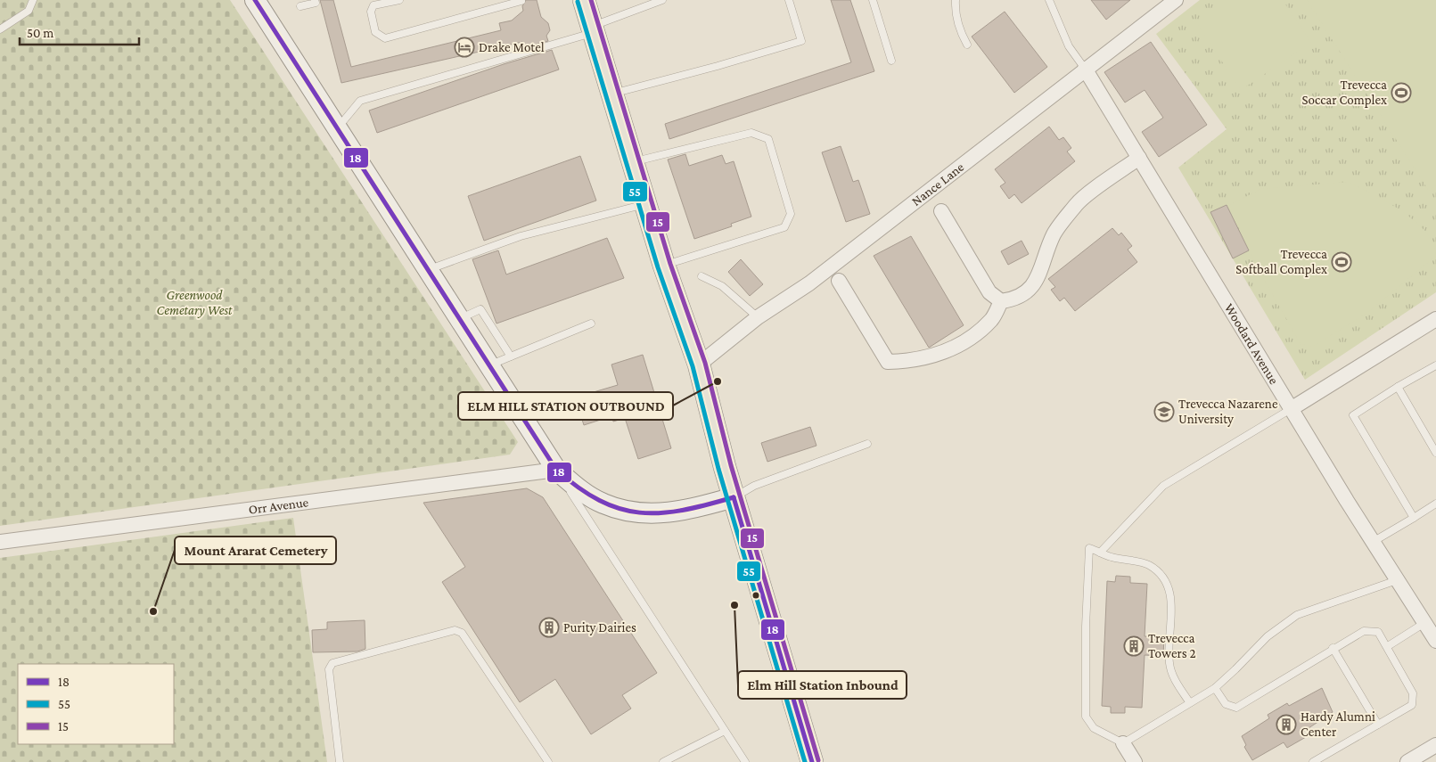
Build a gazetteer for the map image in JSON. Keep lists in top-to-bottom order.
{
  "streets": {
    "street": ["Nance Lane", "Woodard Avenue", "Orr Avenue"]
  },
  "crossings": [
    ["Nance Lane", "Woodard Avenue"]
  ],
  "parks": ["Greenwood Cemetary West"],
  "places": {
    "hotel": ["Drake Motel"],
    "sports": ["Trevecca Soccar Complex", "Trevecca Softball Complex"],
    "other": ["ELM HILL STATION OUTBOUND", "Elm Hill Station Inbound", "Mount Ararat Cemetery"],
    "school or university": ["Trevecca Nazarene University"],
    "building": ["Purity Dairies", "Trevecca Towers 2", "Hardy Alumni Center"]
  },
  "lines": ["transit line 18", "transit line 15", "transit line 55"],
  "legend": ["18", "55", "15"],
  "scale_bar": "50 m"
}
